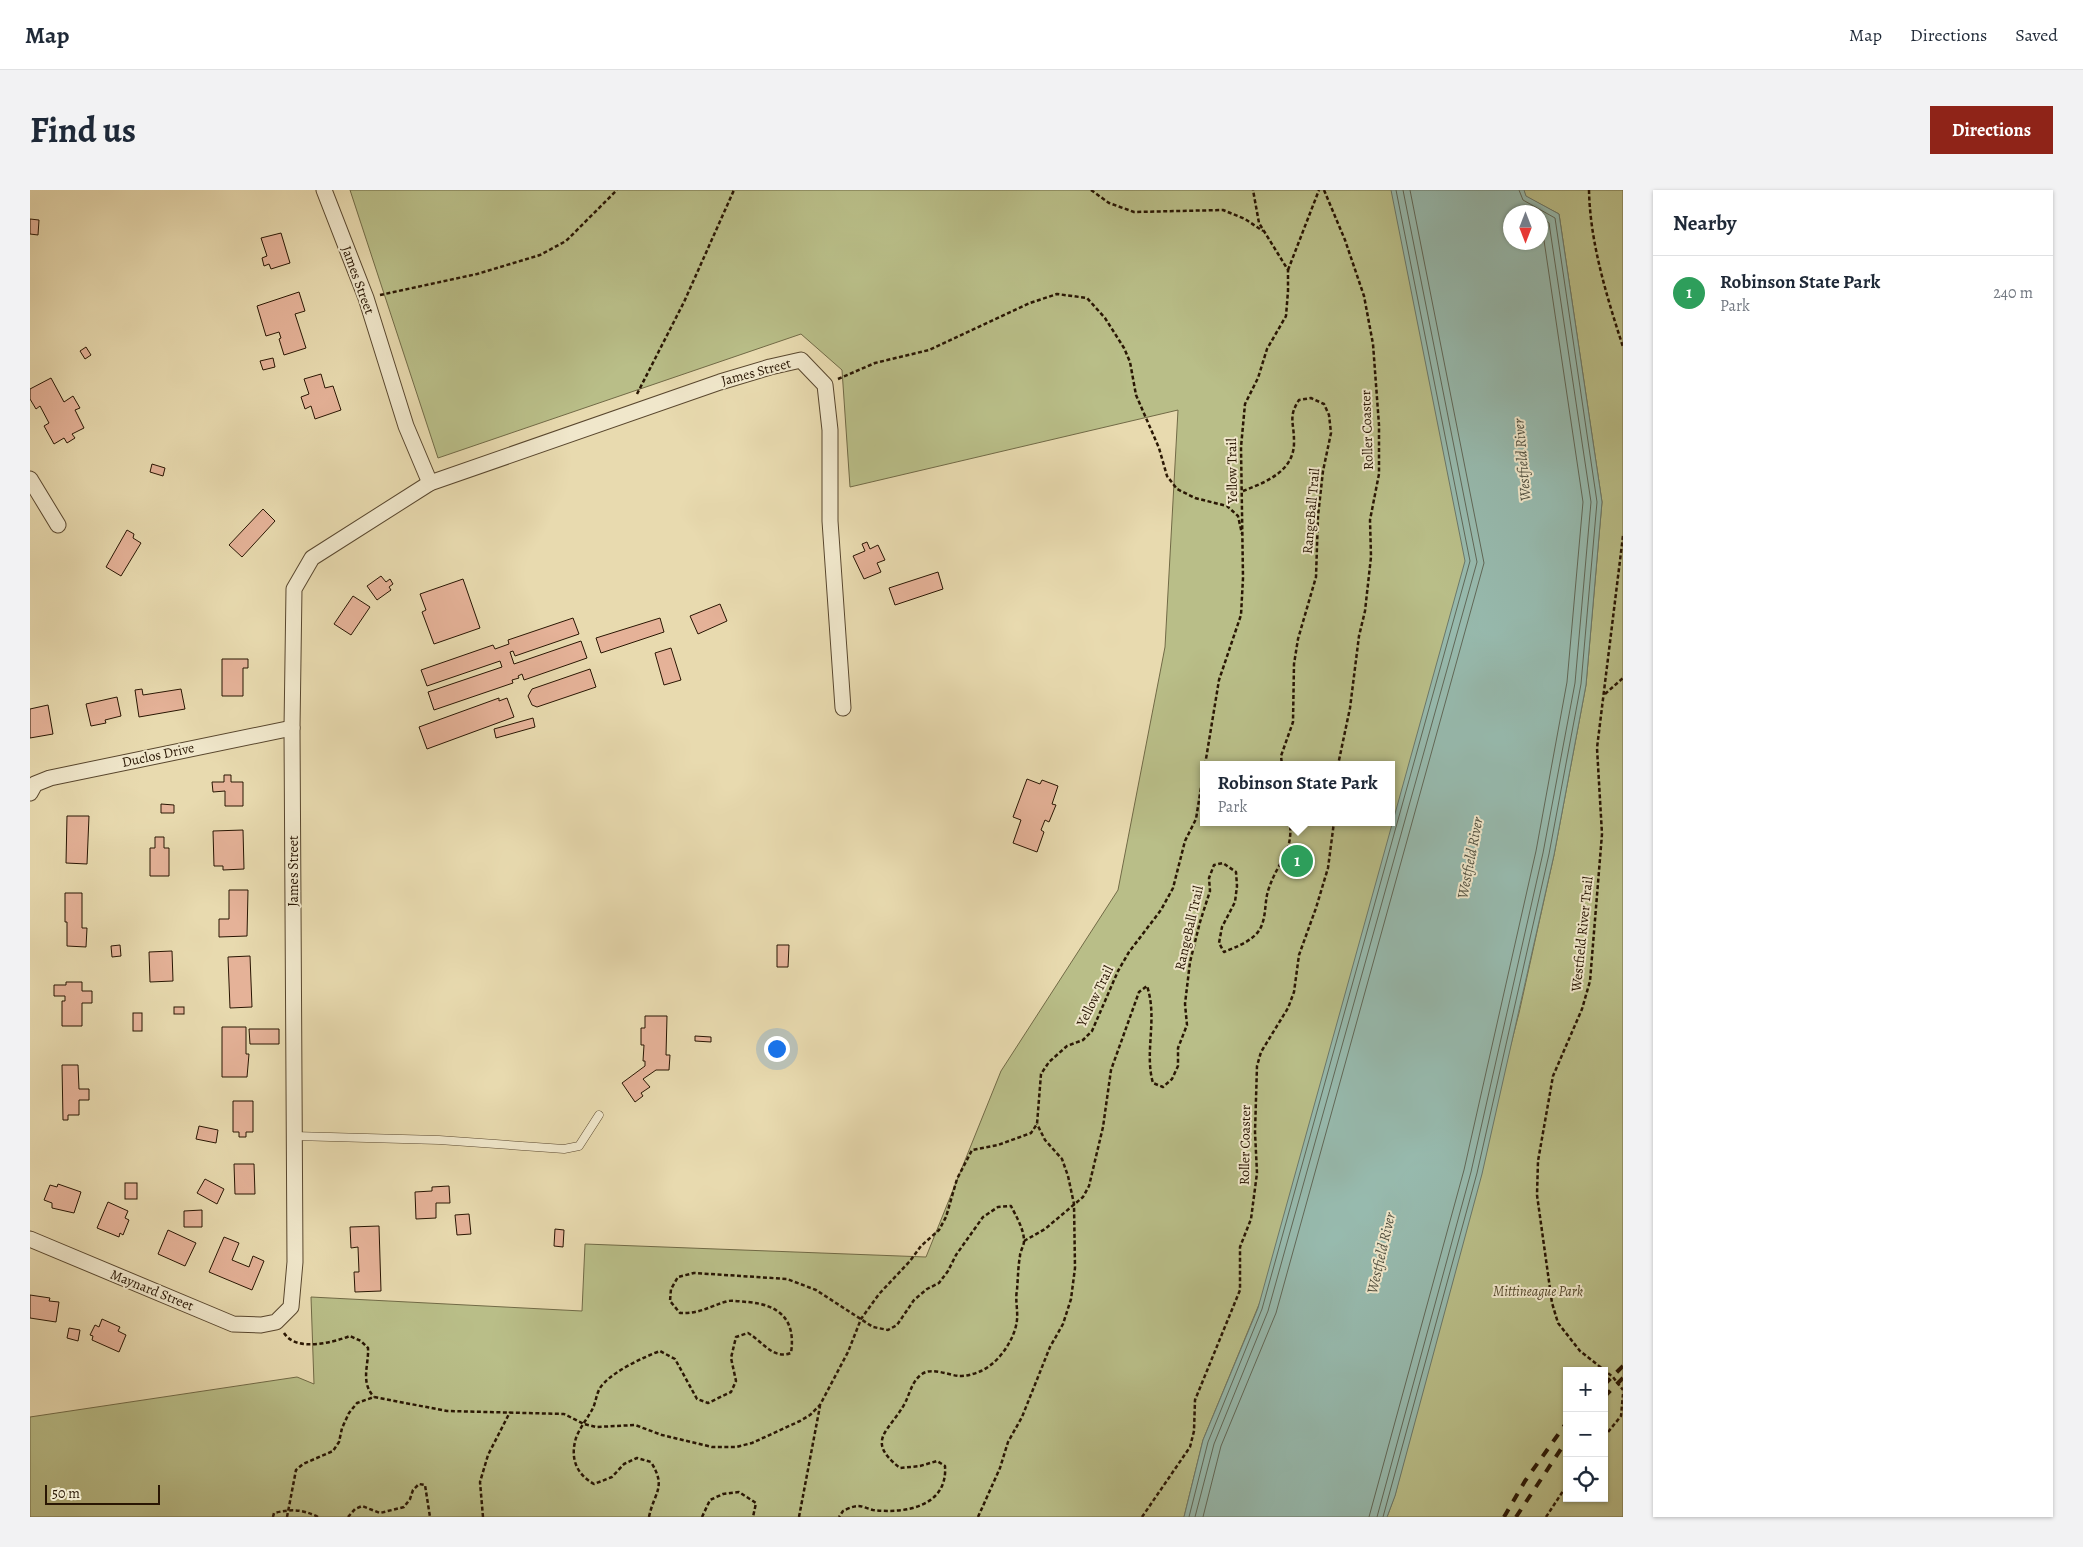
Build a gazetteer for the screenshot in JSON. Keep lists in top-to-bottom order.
{
  "streets": {
    "street": ["James Street", "Duclos Drive", "Maynard Street"],
    "path": [
      "Roller Coaster",
      "Yellow Trail",
      "RangeBall Trail",
      "Westfield River Trail"
    ]
  },
  "crossings": [
    ["James Street", "Duclos Drive"],
    ["James Street", "Maynard Street"],
    ["Yellow Trail", "RangeBall Trail"]
  ],
  "water": ["Westfield River"],
  "parks": ["Mittineague Park"],
  "scale_bar": "50 m",
  "north": "bottom",
  "page": {
    "header": "Map",
    "nav": ["Map", "Directions", "Saved"],
    "title": "Find us",
    "buttons": "Directions",
    "heading": "Nearby",
    "list": [
      {
        "mark": "1",
        "name": "Robinson State Park",
        "note": "Park",
        "value": "240 m"
      }
    ],
    "popup": ["Robinson State Park", "Park"],
    "pins": "1",
    "map_buttons": ["+", "−"],
    "scale": "50 m"
  }
}
